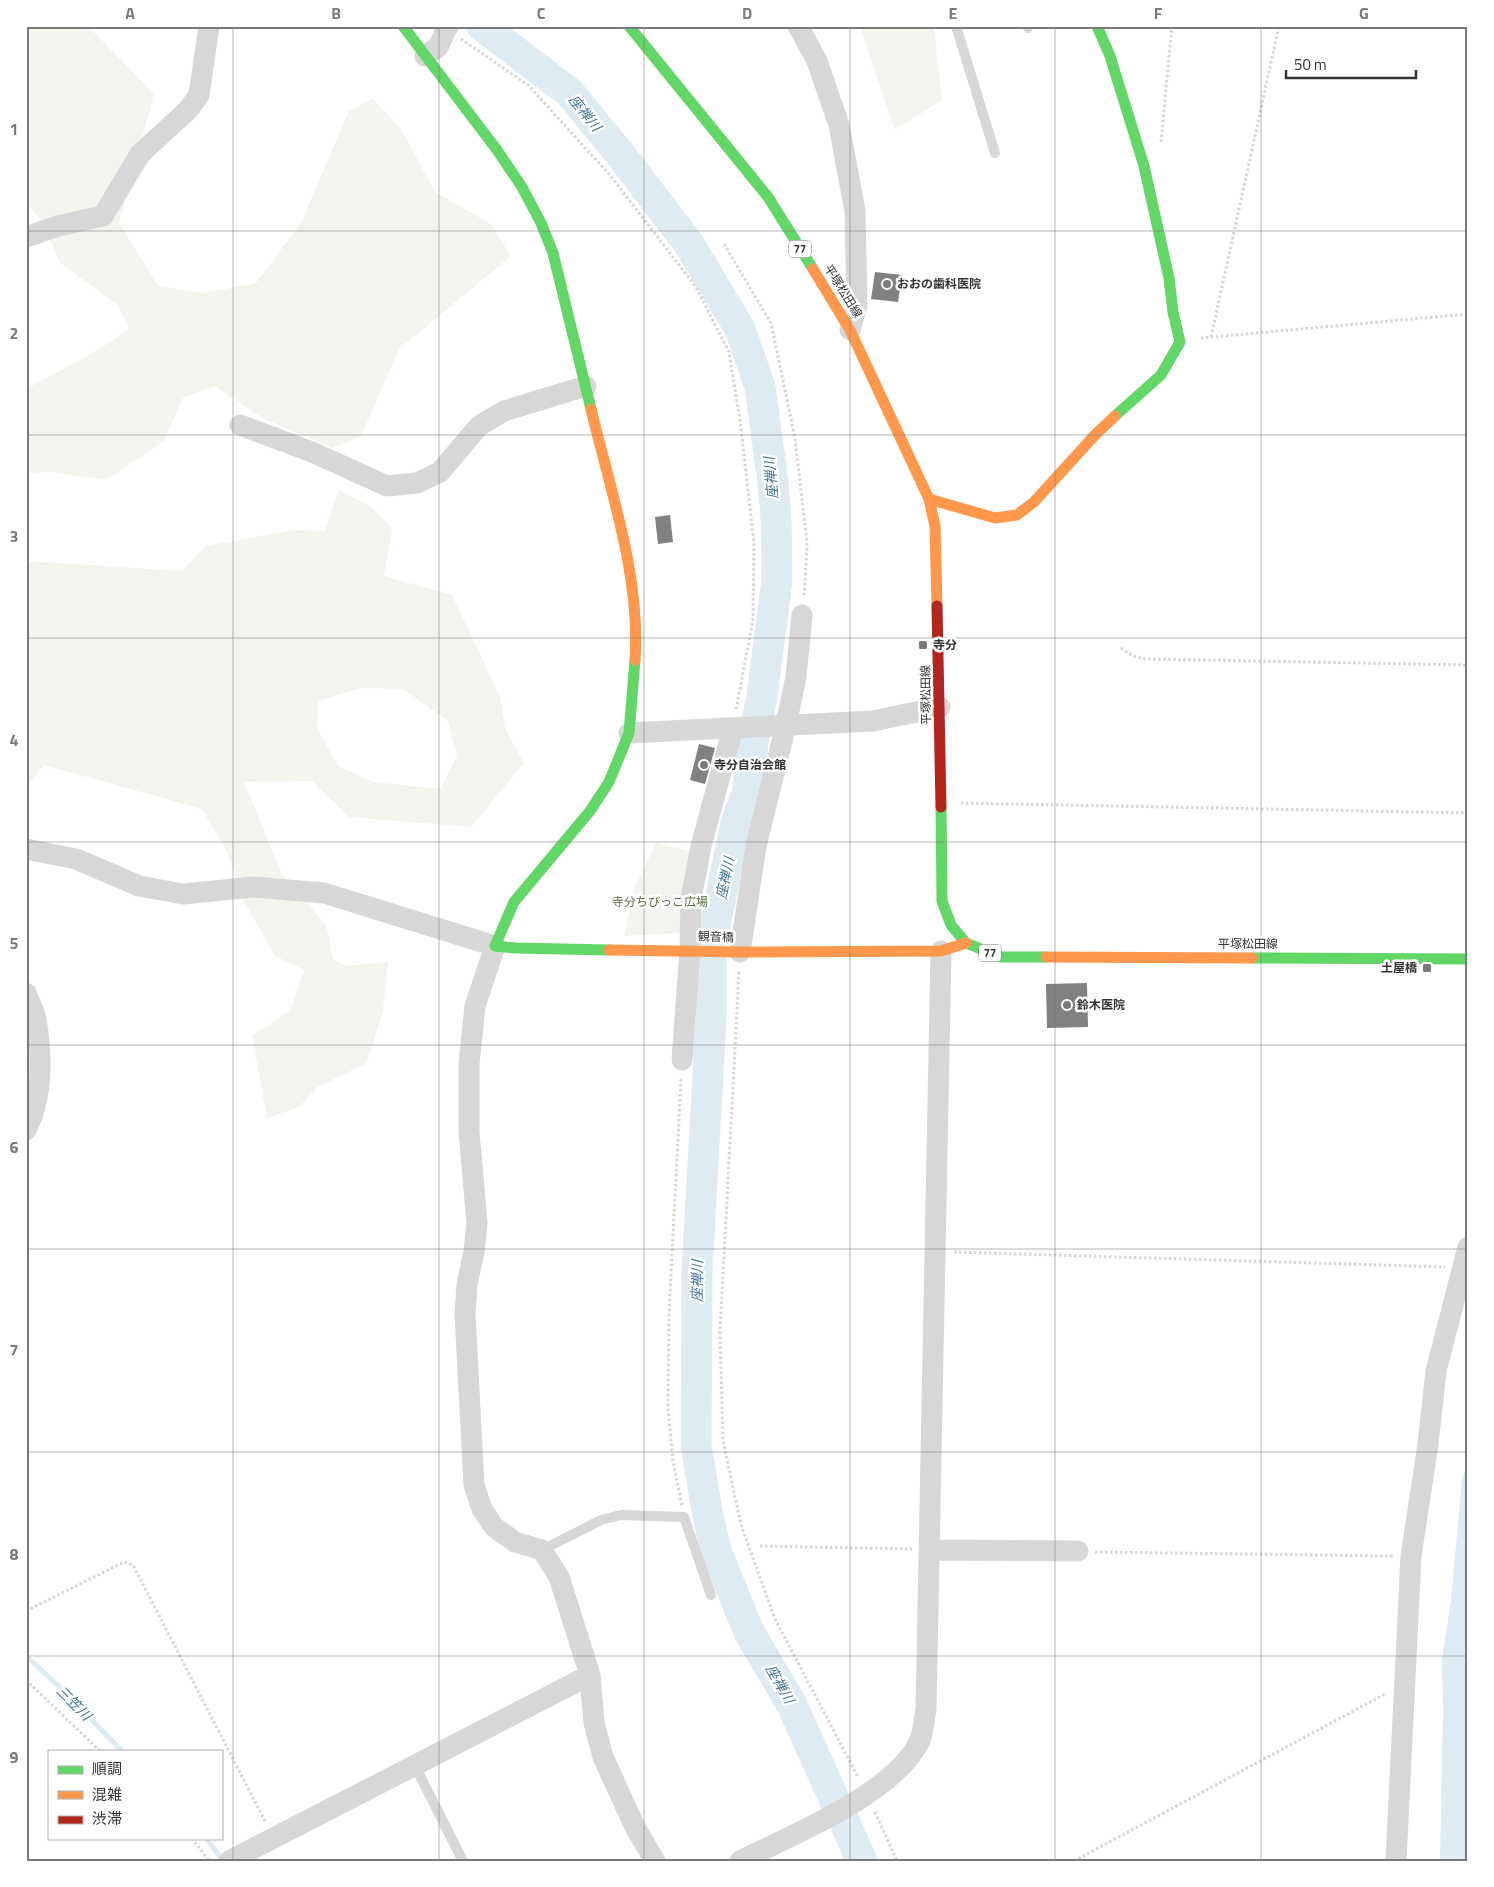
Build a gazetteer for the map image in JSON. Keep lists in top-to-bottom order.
{
  "streets": {
    "street": ["77", "平塚松田線", "観音橋"]
  },
  "crossings": [
    ["平塚松田線", "観音橋"]
  ],
  "water": ["座禅川", "三笠川"],
  "parks": ["寺分ちびっこ広場"],
  "places": {
    "other": ["おおの歯科医院", "寺分自治会館", "鈴木医院"],
    "transit": ["寺分", "土屋橋"]
  },
  "legend": ["順調", "混雑", "渋滞"],
  "scale_bar": "50 m",
  "grid": {
    "columns": [
      "A",
      "B",
      "C",
      "D",
      "E",
      "F",
      "G"
    ],
    "rows": [
      "1",
      "2",
      "3",
      "4",
      "5",
      "6",
      "7",
      "8",
      "9"
    ]
  }
}
